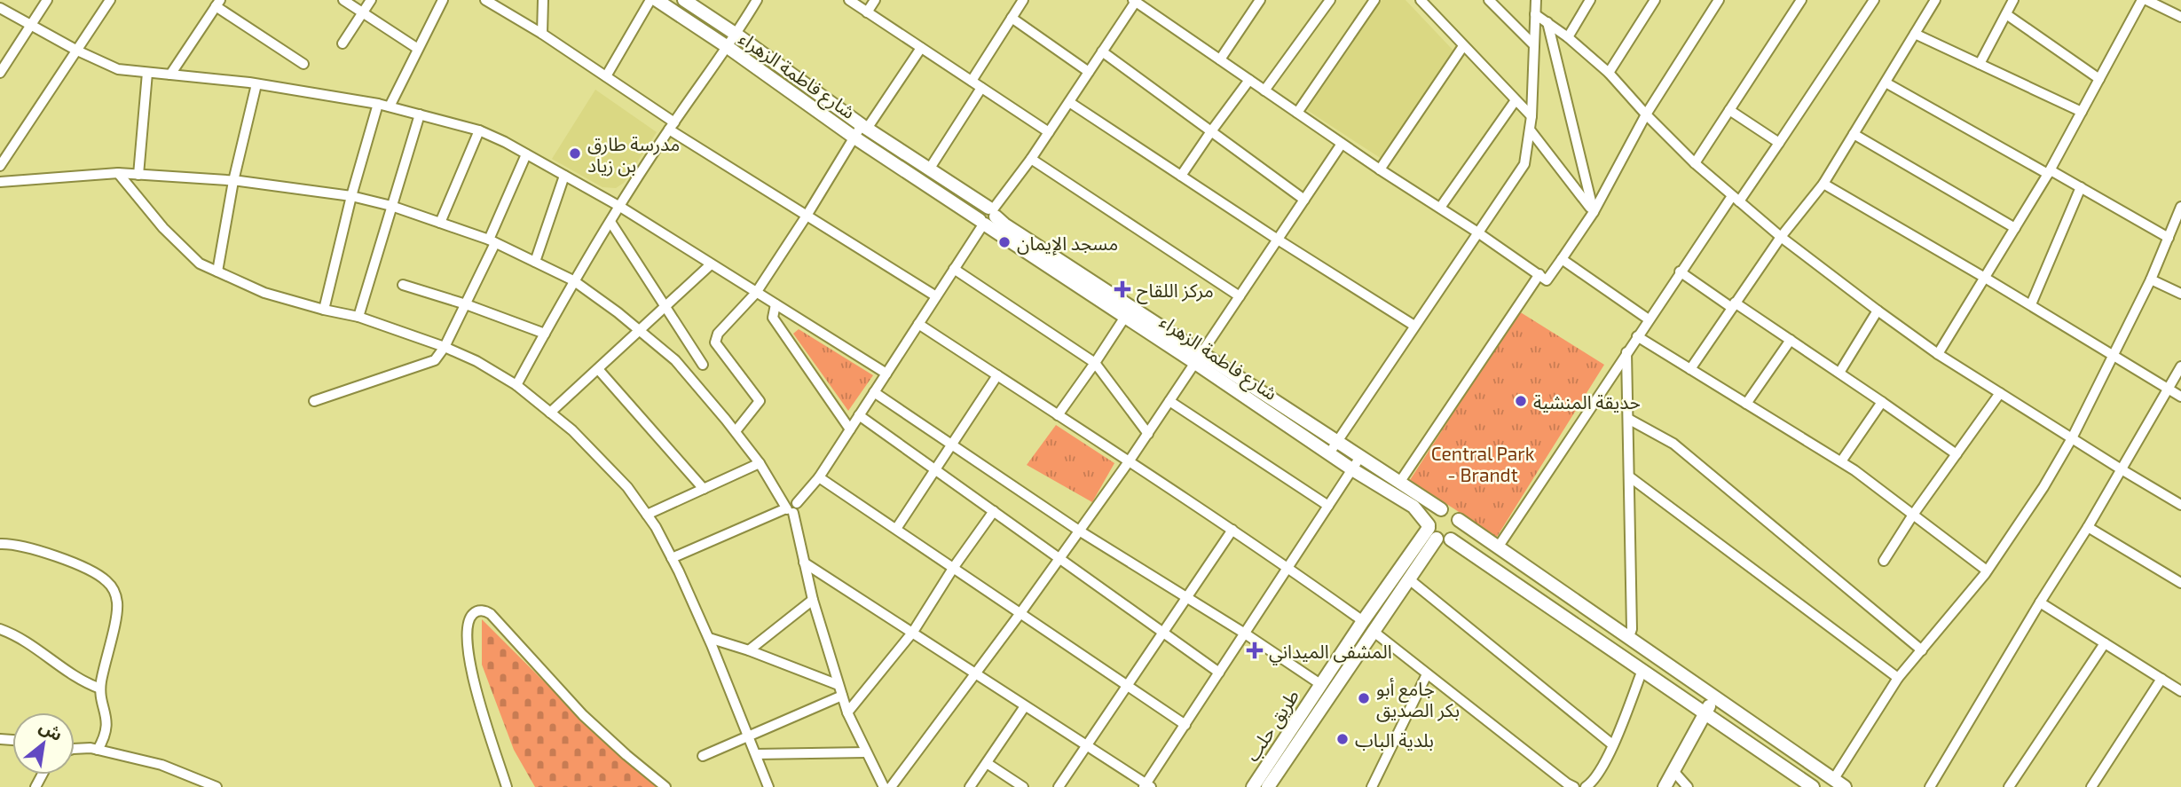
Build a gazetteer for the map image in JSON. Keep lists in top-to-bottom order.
{
  "streets": {
    "main road": ["شارع فاطمة الزهراء", "طريق حلب"]
  },
  "crossings": [
    ["شارع فاطمة الزهراء", "طريق حلب"]
  ],
  "parks": ["Central Park - Brandt"],
  "places": {
    "other": [
      "مدرسة طارق بن زياد",
      "مسجد الإيمان",
      "حديقة المنشية",
      "جامع أبو بكر الصديق",
      "بلدية الباب"
    ],
    "health": ["مركز اللقاح", "المشفى الميداني"]
  },
  "north": "top right"
}
